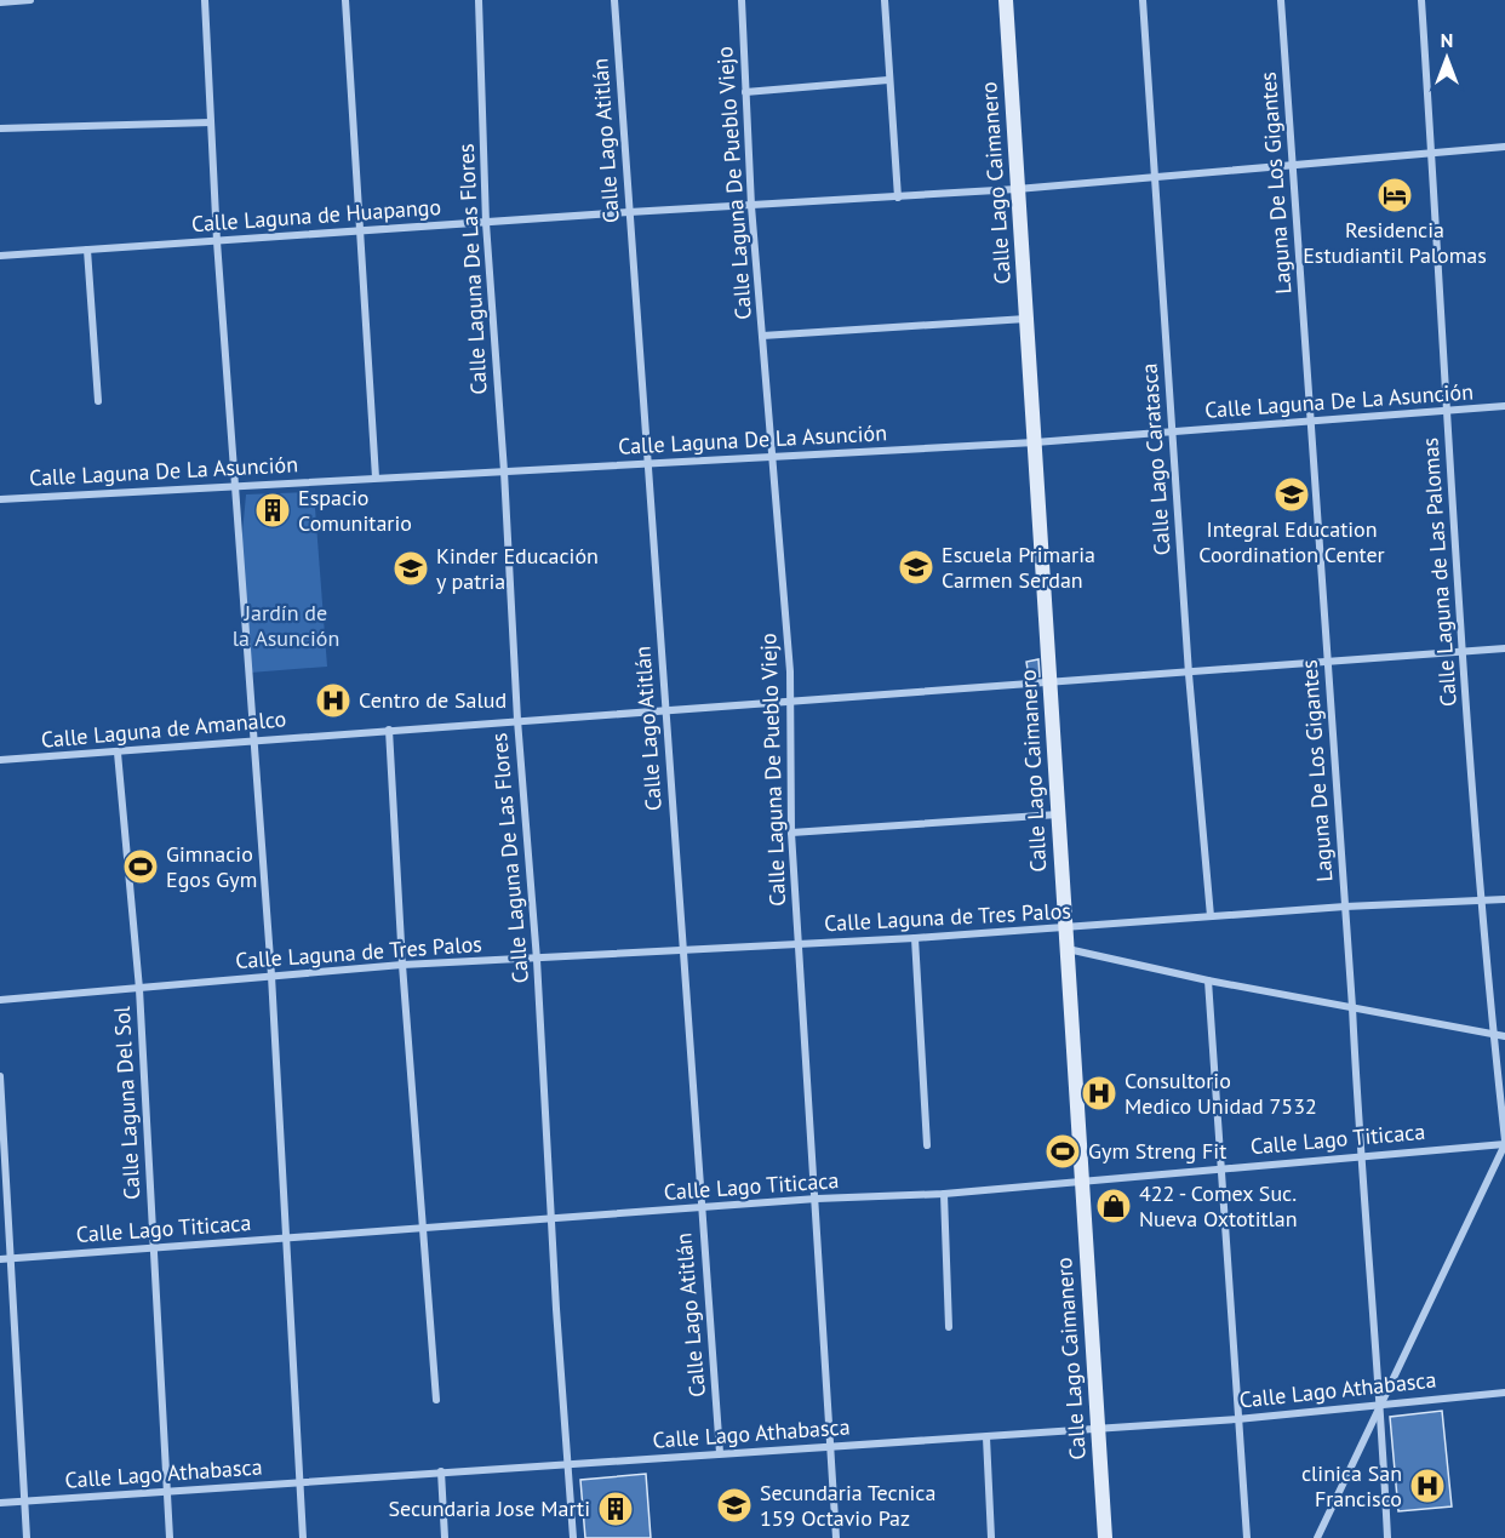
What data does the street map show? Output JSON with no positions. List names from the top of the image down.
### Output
{
  "streets": {
    "street": [
      "Calle Lago Atitlán",
      "Calle Laguna De Pueblo Viejo",
      "Calle Lago Caimanero",
      "Laguna De Los Gigantes",
      "Calle Laguna de Huapango",
      "Calle Laguna De Las Flores",
      "Calle Laguna De La Asunción",
      "Calle Lago Caratasca",
      "Calle Laguna de Las Palomas",
      "Calle Laguna de Amanalco",
      "Calle Laguna de Tres Palos",
      "Calle Laguna Del Sol",
      "Calle Lago Titicaca",
      "Calle Lago Athabasca"
    ]
  },
  "crossings": [
    ["Calle Lago Atitlán", "Calle Laguna de Huapango"],
    ["Calle Lago Atitlán", "Calle Laguna De La Asunción"],
    ["Calle Lago Atitlán", "Calle Laguna de Amanalco"],
    ["Calle Lago Atitlán", "Calle Laguna de Tres Palos"],
    ["Calle Lago Atitlán", "Calle Lago Titicaca"],
    ["Calle Lago Atitlán", "Calle Lago Athabasca"],
    ["Calle Laguna De Pueblo Viejo", "Calle Laguna de Huapango"],
    ["Calle Laguna De Pueblo Viejo", "Calle Laguna De La Asunción"],
    ["Calle Laguna De Pueblo Viejo", "Calle Laguna de Amanalco"],
    ["Calle Laguna De Pueblo Viejo", "Calle Laguna de Tres Palos"],
    ["Calle Laguna De Pueblo Viejo", "Calle Lago Titicaca"],
    ["Calle Laguna De Pueblo Viejo", "Calle Lago Athabasca"],
    ["Calle Lago Caimanero", "Calle Laguna de Huapango"],
    ["Calle Lago Caimanero", "Calle Laguna De La Asunción"],
    ["Calle Lago Caimanero", "Calle Laguna de Amanalco"],
    ["Calle Lago Caimanero", "Calle Laguna de Tres Palos"],
    ["Calle Lago Caimanero", "Calle Lago Titicaca"],
    ["Calle Lago Caimanero", "Calle Lago Athabasca"],
    ["Laguna De Los Gigantes", "Calle Laguna de Huapango"],
    ["Laguna De Los Gigantes", "Calle Laguna De La Asunción"],
    ["Laguna De Los Gigantes", "Calle Laguna de Amanalco"],
    ["Laguna De Los Gigantes", "Calle Laguna de Tres Palos"],
    ["Laguna De Los Gigantes", "Calle Lago Titicaca"],
    ["Laguna De Los Gigantes", "Calle Lago Athabasca"],
    ["Calle Laguna de Huapango", "Calle Laguna De Las Flores"],
    ["Calle Laguna de Huapango", "Calle Lago Caratasca"],
    ["Calle Laguna de Huapango", "Calle Laguna de Las Palomas"],
    ["Calle Laguna De Las Flores", "Calle Laguna De La Asunción"],
    ["Calle Laguna De Las Flores", "Calle Laguna de Amanalco"],
    ["Calle Laguna De Las Flores", "Calle Laguna de Tres Palos"],
    ["Calle Laguna De Las Flores", "Calle Lago Titicaca"],
    ["Calle Laguna De Las Flores", "Calle Lago Athabasca"],
    ["Calle Laguna De La Asunción", "Calle Lago Caratasca"],
    ["Calle Laguna De La Asunción", "Calle Laguna de Las Palomas"],
    ["Calle Lago Caratasca", "Calle Laguna de Amanalco"],
    ["Calle Lago Caratasca", "Calle Laguna de Tres Palos"],
    ["Calle Laguna de Las Palomas", "Calle Laguna de Amanalco"],
    ["Calle Laguna de Las Palomas", "Calle Laguna de Tres Palos"],
    ["Calle Laguna de Las Palomas", "Calle Lago Titicaca"],
    ["Calle Laguna de Amanalco", "Calle Laguna Del Sol"],
    ["Calle Laguna de Tres Palos", "Calle Laguna Del Sol"],
    ["Calle Laguna Del Sol", "Calle Lago Titicaca"],
    ["Calle Laguna Del Sol", "Calle Lago Athabasca"]
  ],
  "parks": ["Jardín de la Asunción"],
  "places": {
    "hotel": ["Residencia Estudiantil Palomas"],
    "school or university": [
      "Integral Education Coordination Center",
      "Escuela Primaria Carmen Serdan",
      "Kinder Educación y patria",
      "Secundaria Tecnica 159 Octavio Paz"
    ],
    "building": ["Espacio Comunitario", "Secundaria Jose Marti"],
    "hospital": ["Centro de Salud", "Consultorio Medico Unidad 7532", "clinica San Francisco"],
    "sports": ["Gimnacio Egos Gym", "Gym Streng Fit"],
    "shop": ["422 - Comex Suc. Nueva Oxtotitlan"]
  },
  "north": "top"
}
